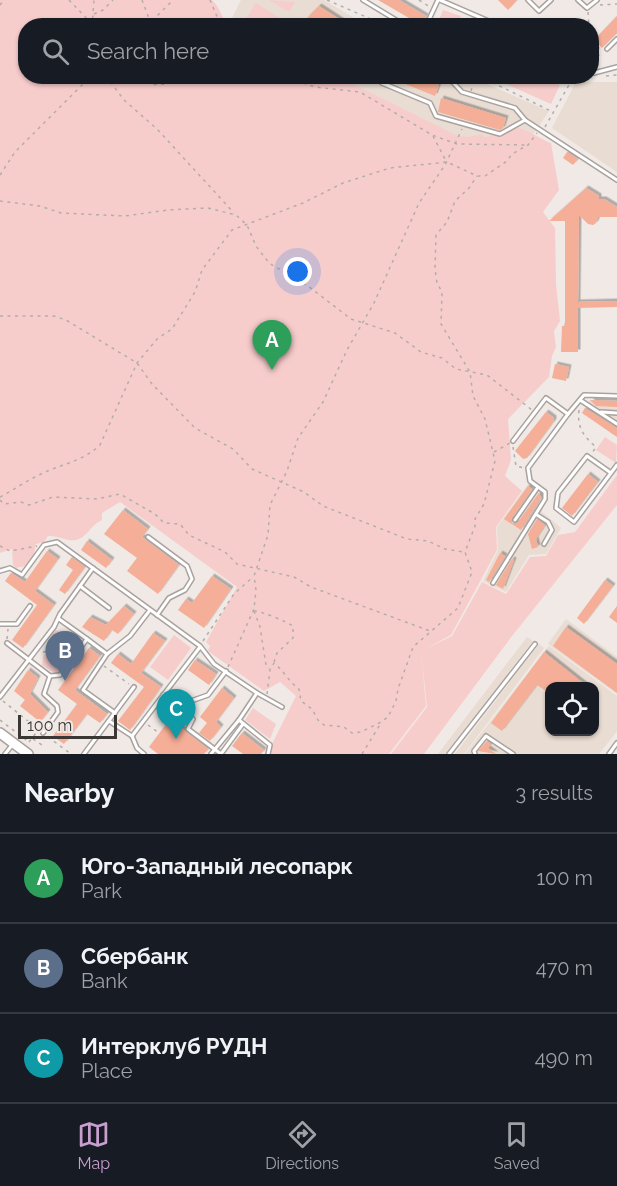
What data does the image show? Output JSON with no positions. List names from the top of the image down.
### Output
{
  "scale_bar": "100 m",
  "page": {
    "search": "Search here",
    "pins": ["A", "B", "C"],
    "scale": "100 m",
    "heading": ["Nearby", "3 results"],
    "list": [
      {
        "mark": "A",
        "name": "Юго-Западный лесопарк",
        "note": "Park",
        "value": "100 m"
      },
      {
        "mark": "B",
        "name": "Сбербанк",
        "note": "Bank",
        "value": "470 m"
      },
      {
        "mark": "C",
        "name": "Интерклуб РУДН",
        "note": "Place",
        "value": "490 m"
      }
    ],
    "nav": ["Map", "Directions", "Saved"]
  }
}
